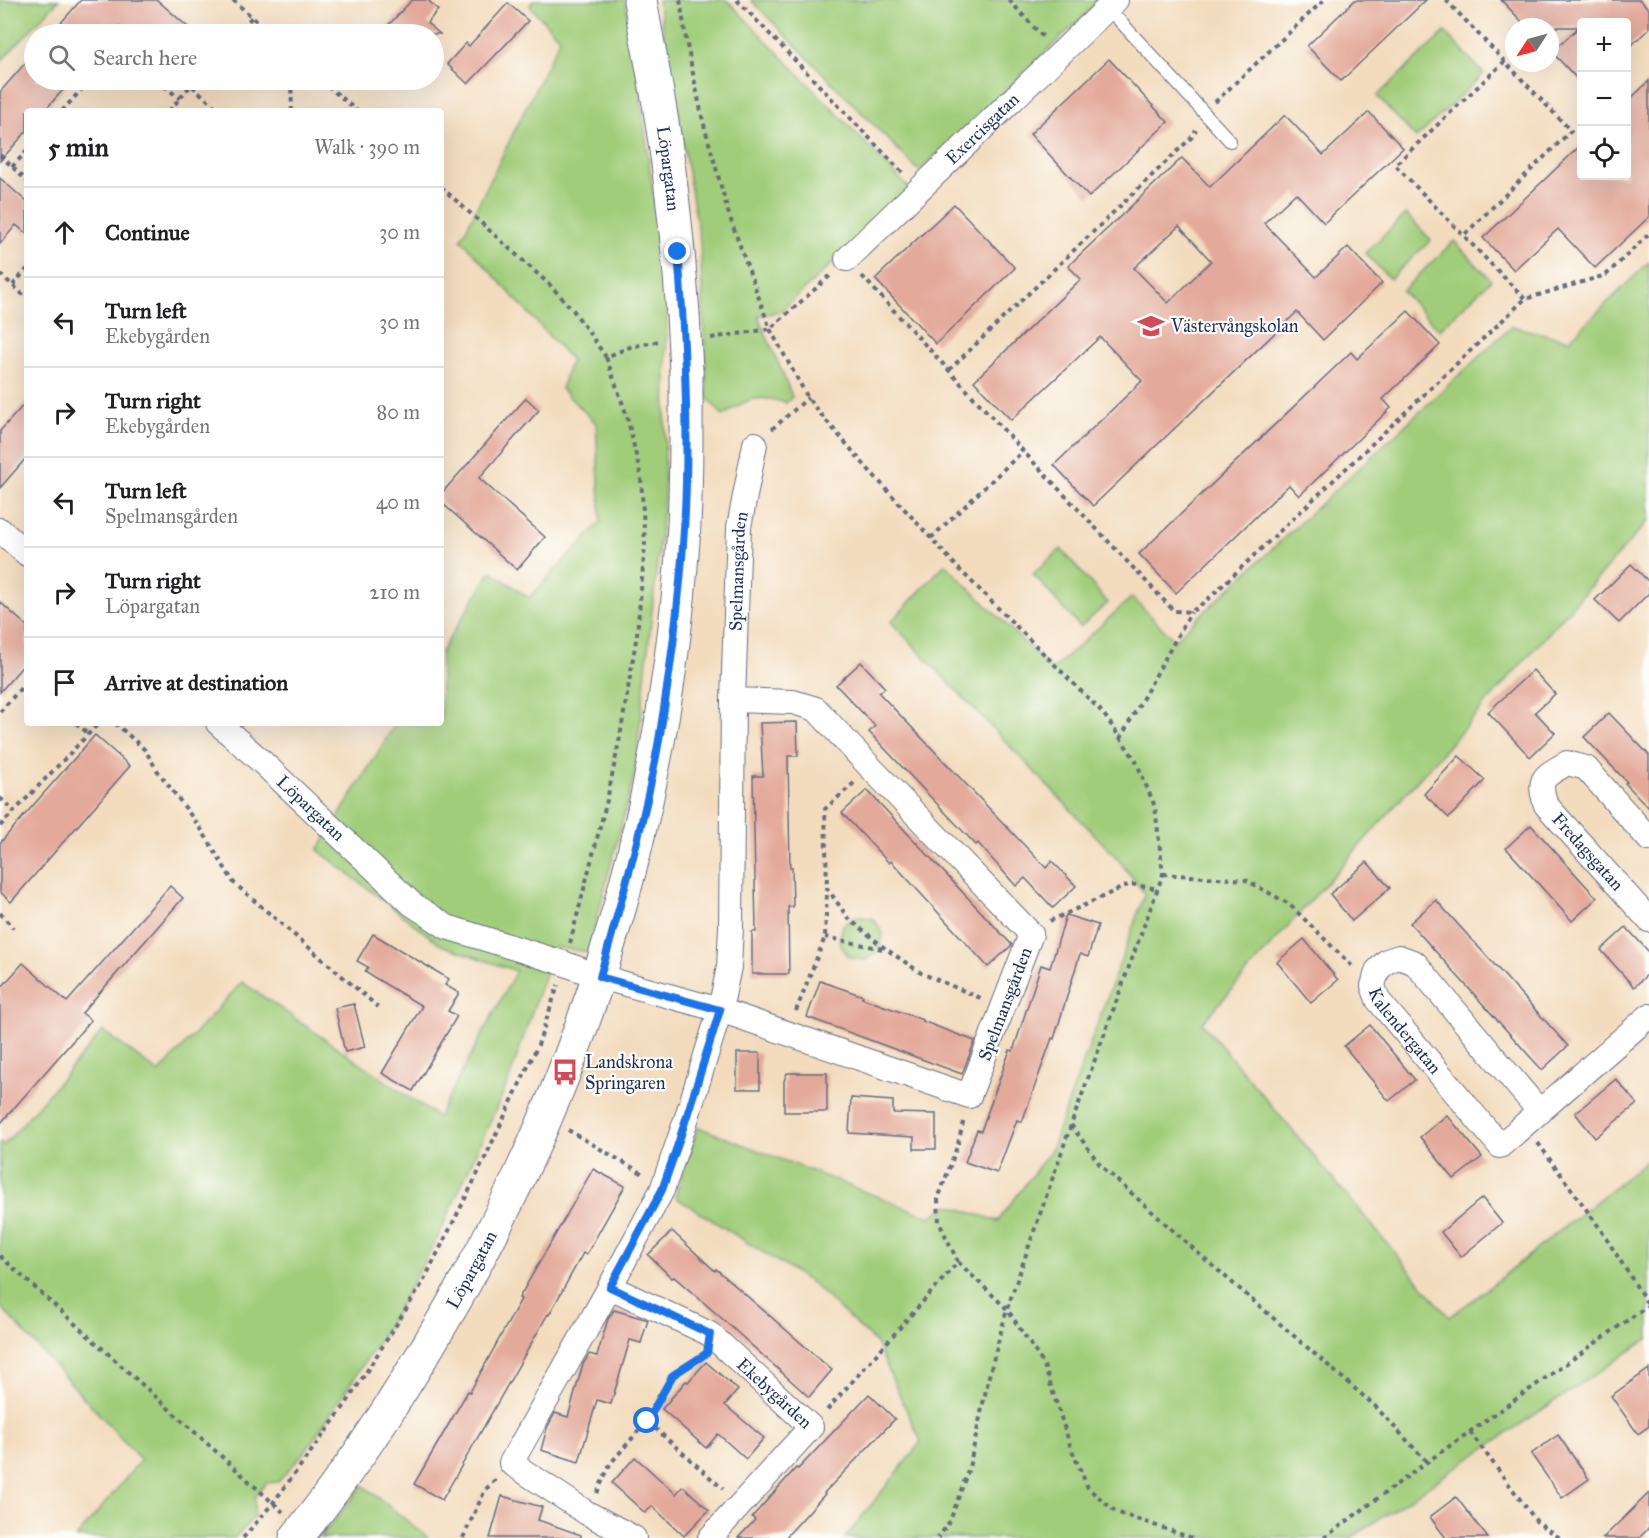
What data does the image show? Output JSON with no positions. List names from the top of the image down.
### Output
{
  "streets": {
    "street": [
      "Exercisgatan",
      "Löpargatan",
      "Spelmansgården",
      "Fredagsgatan",
      "Kalendergatan",
      "Ekebygården"
    ]
  },
  "places": {
    "school or university": ["Västervångskolan"],
    "bus stop": ["Landskrona Springaren"]
  },
  "north": "bottom left",
  "page": {
    "map_buttons": ["+", "−"],
    "search": "Search here",
    "heading": ["5 min", "Walk · 390 m"],
    "list": [
      ["Continue", "30 m"],
      ["Turn left", "Ekebygården", "30 m"],
      ["Turn right", "Ekebygården", "80 m"],
      ["Turn left", "Spelmansgården", "40 m"],
      ["Turn right", "Löpargatan", "210 m"],
      "Arrive at destination"
    ]
  }
}
